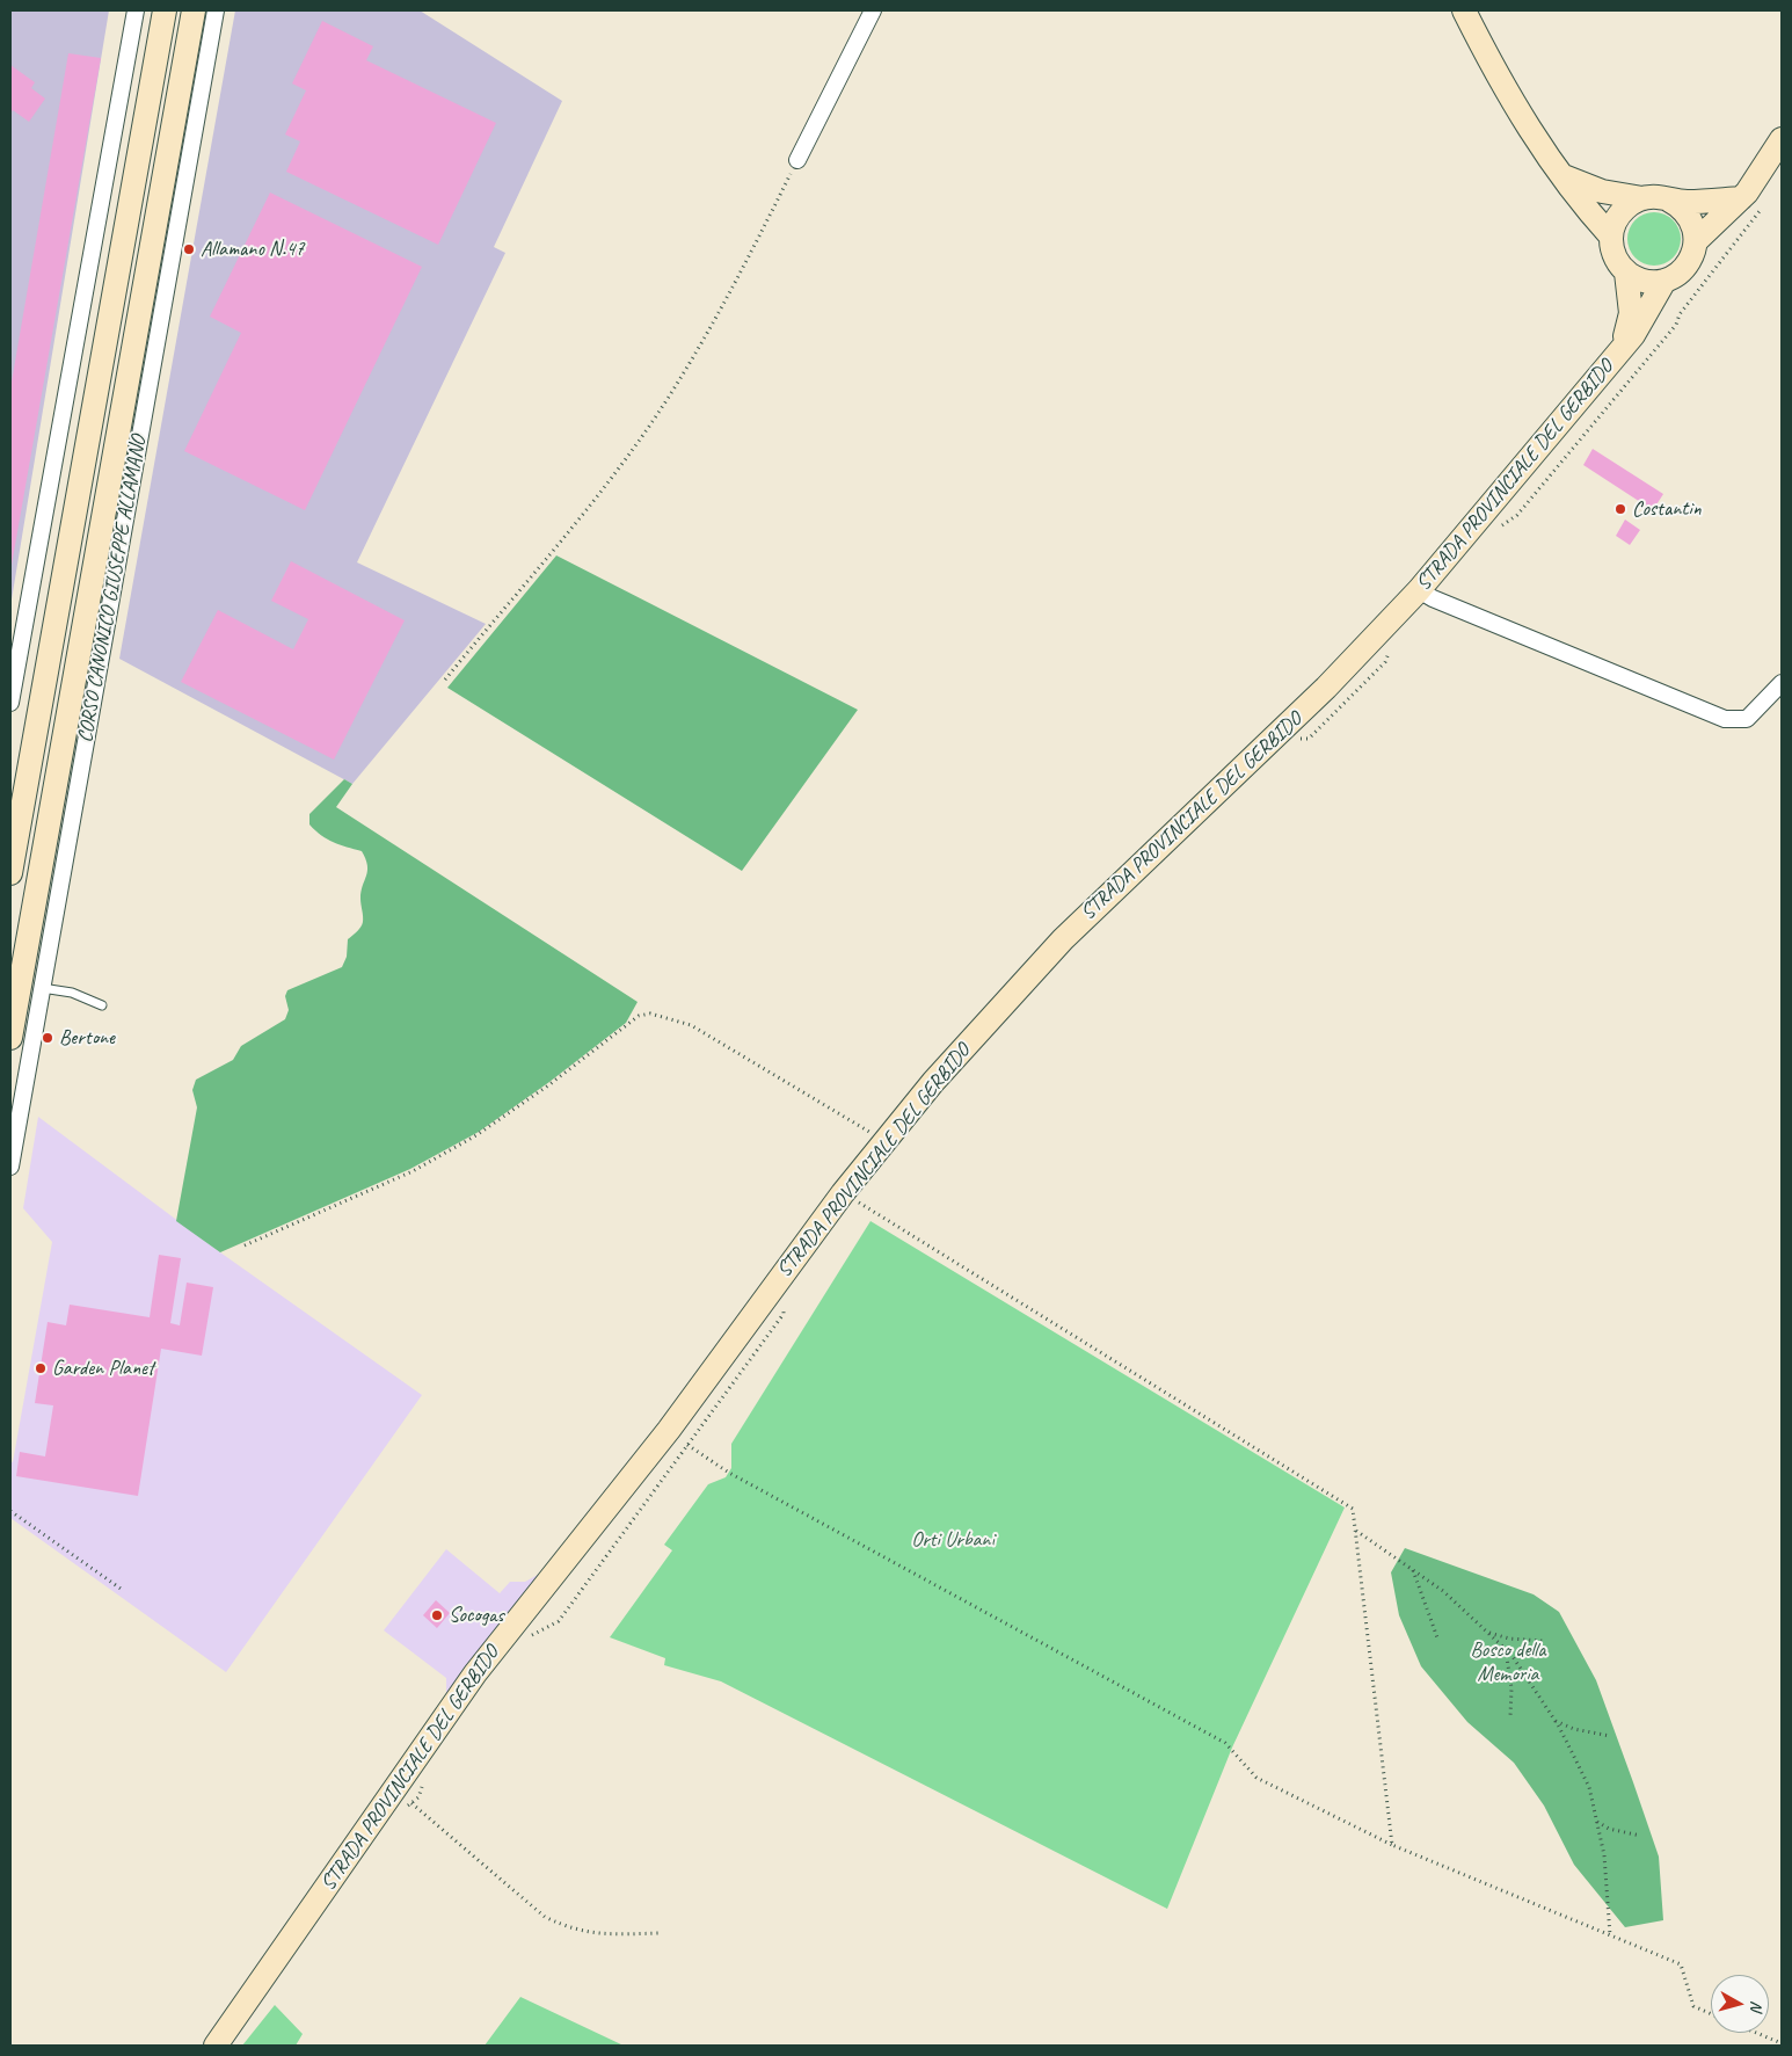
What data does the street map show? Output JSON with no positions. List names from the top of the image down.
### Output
{
  "streets": {
    "street": ["STRADA PROVINCIALE DEL GERBIDO", "CORSO CANONICO GIUSEPPE ALLAMANO"]
  },
  "parks": ["Orti Urbani", "Bosco della Memoria"],
  "places": [
    "Allamano N.47",
    "Costantin",
    "Bertone",
    "Garden Planet",
    "Socogas"
  ],
  "north": "right"
}
